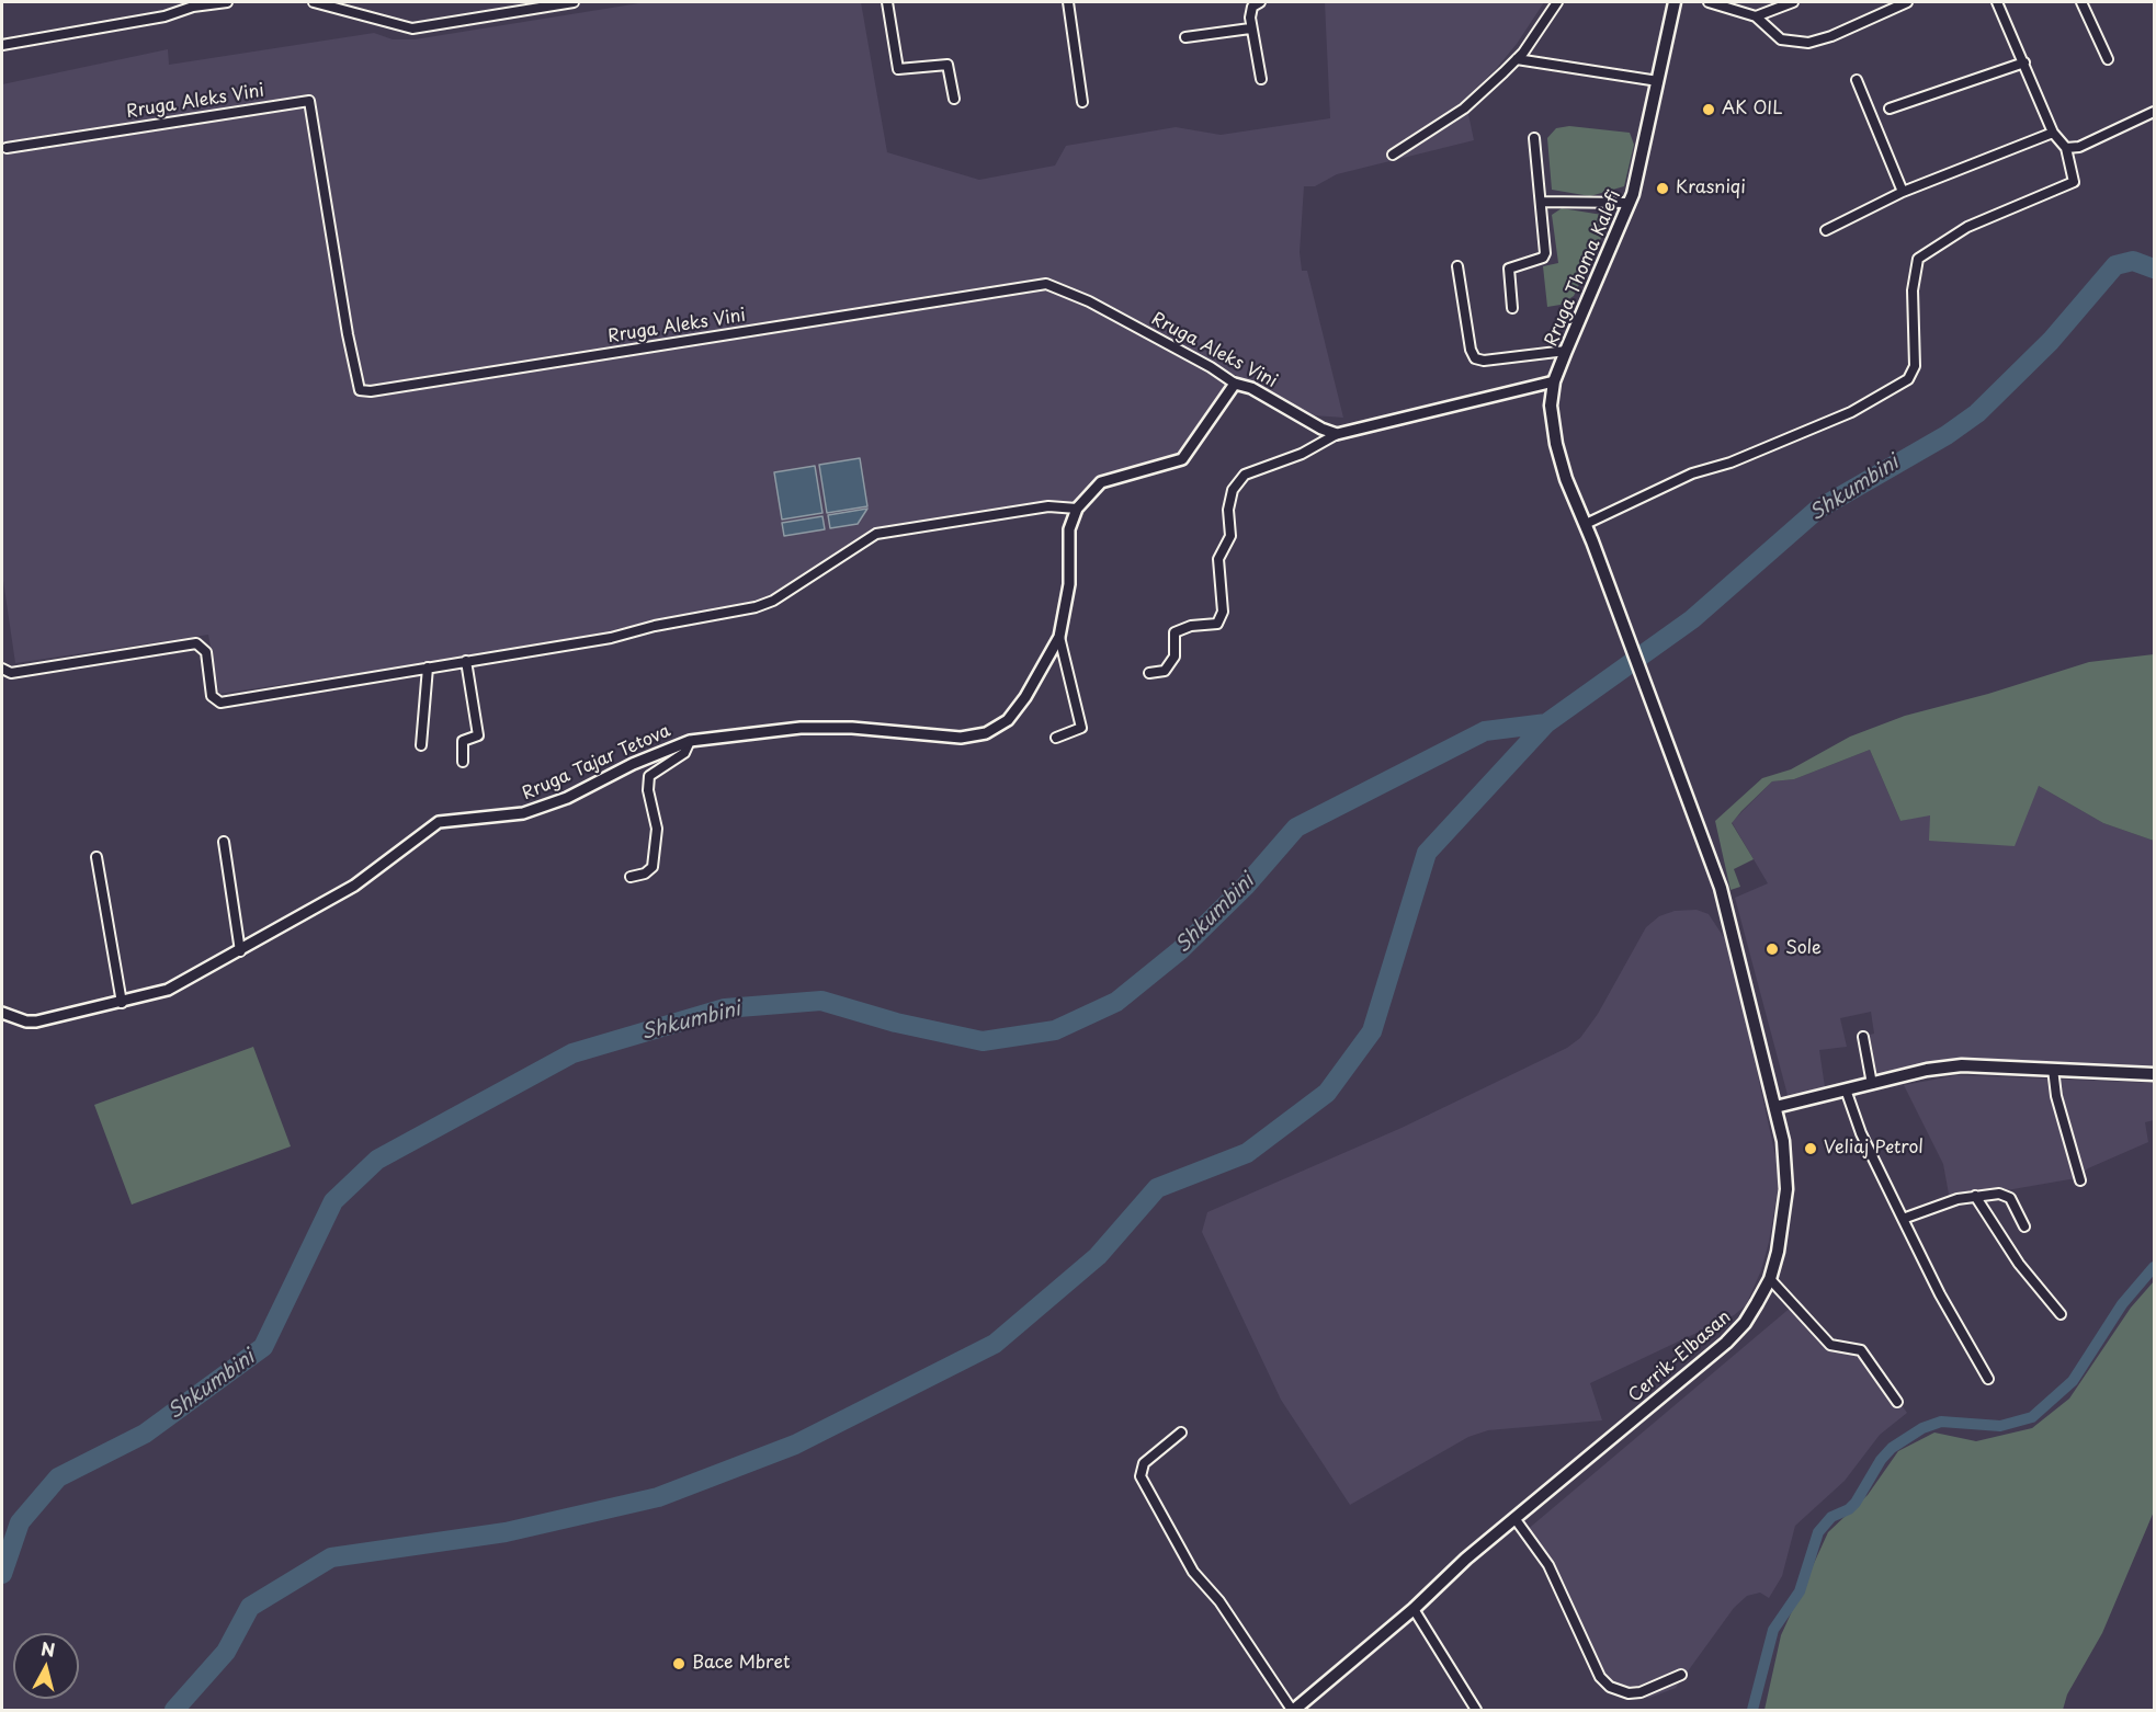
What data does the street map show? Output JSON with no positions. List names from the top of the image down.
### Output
{
  "streets": {
    "main road": ["Rruga Thoma Kalefi", "Cerrik-Elbasan"],
    "street": ["Rruga Aleks Vini", "Rruga Tajar Tetova"]
  },
  "crossings": [
    ["Rruga Aleks Vini", "Rruga Tajar Tetova"],
    ["Rruga Thoma Kalefi", "Cerrik-Elbasan"]
  ],
  "water": ["Shkumbini"],
  "places": [
    "AK OIL",
    "Krasniqi",
    "Sole",
    "Veliaj Petrol",
    "Bace Mbret"
  ],
  "north": "top"
}
